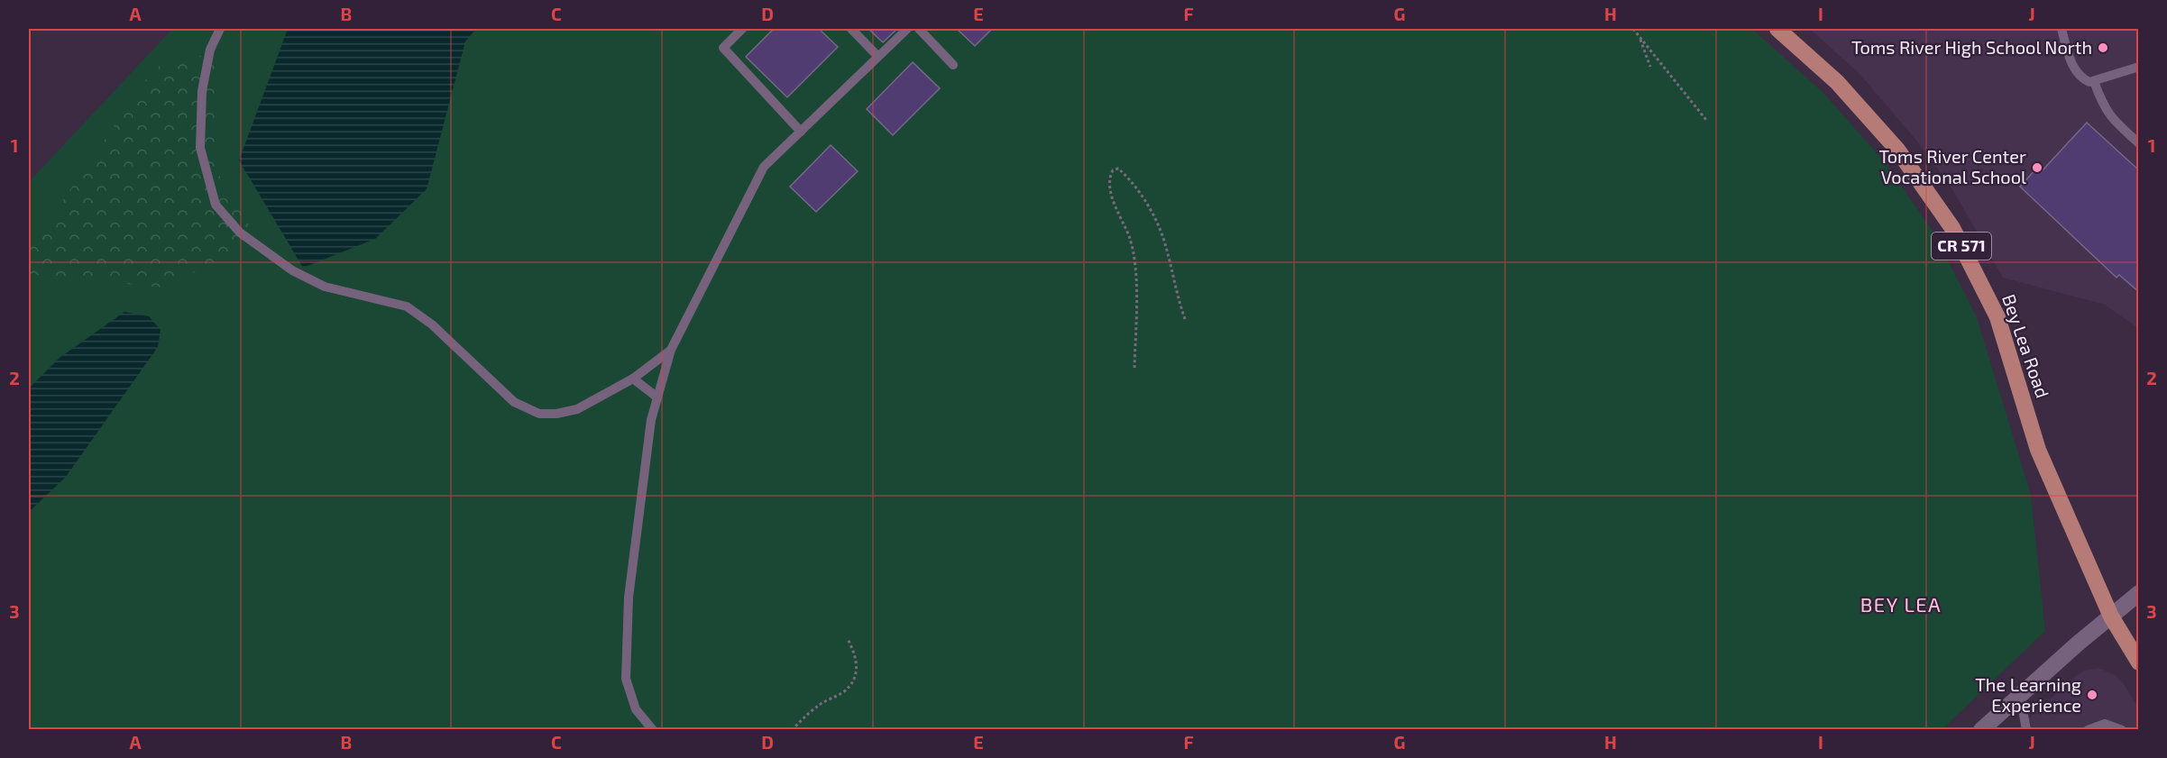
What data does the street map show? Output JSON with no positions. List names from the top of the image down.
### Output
{
  "streets": {
    "main road": ["CR 571", "Bey Lea Road"]
  },
  "districts": ["BEY LEA"],
  "places": ["Toms River High School North", "Toms River Center Vocational School", "The Learning Experience"],
  "grid": {
    "columns": [
      "A",
      "B",
      "C",
      "D",
      "E",
      "F",
      "G",
      "H",
      "I",
      "J"
    ],
    "rows": ["1", "2", "3"]
  }
}
